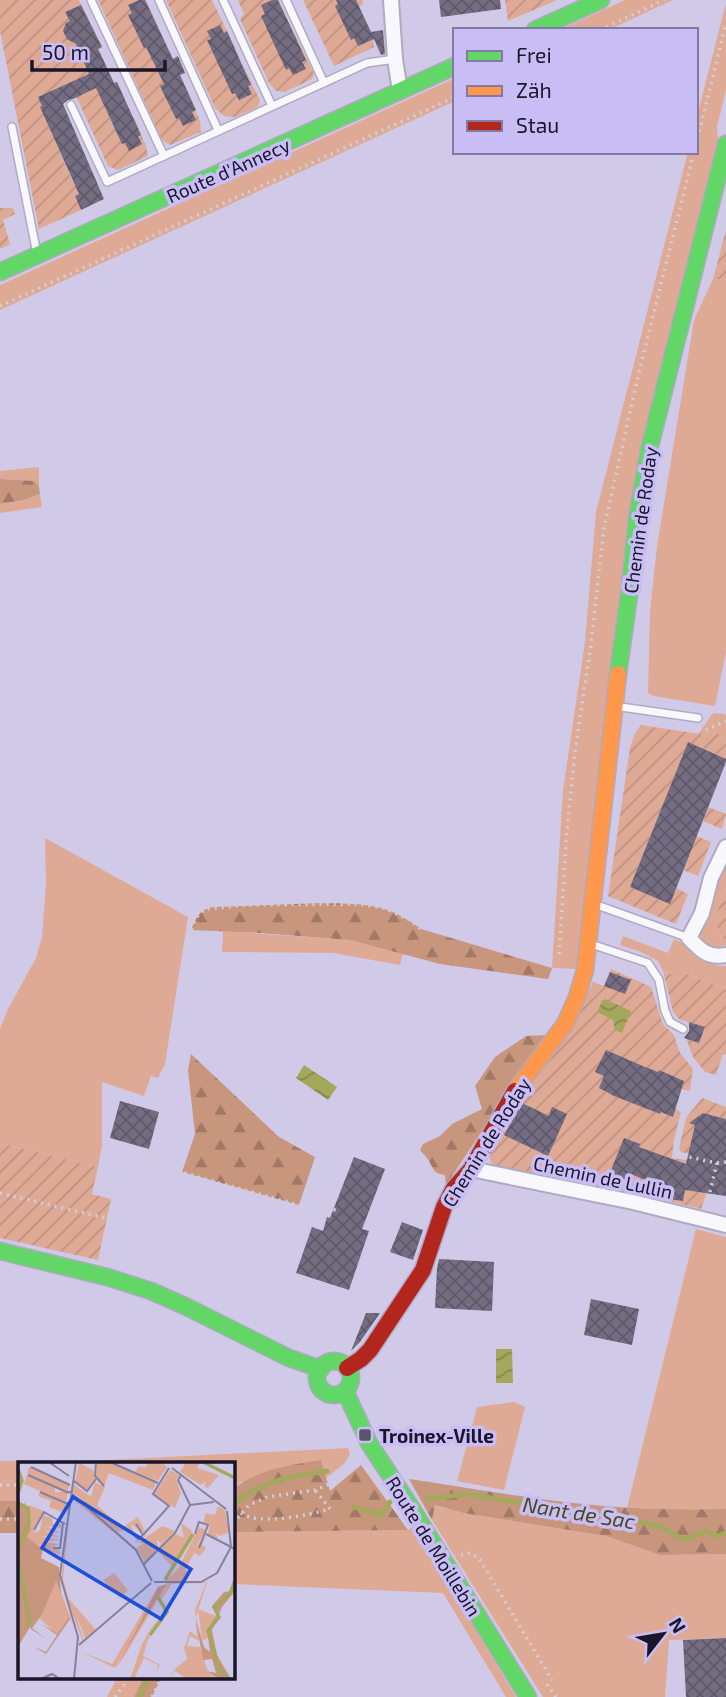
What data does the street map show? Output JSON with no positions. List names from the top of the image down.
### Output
{
  "streets": {
    "street": [
      "Route d'Annecy",
      "Chemin de Roday",
      "Chemin de Lullin",
      "Route de Moillebin"
    ]
  },
  "crossings": [
    ["Chemin de Roday", "Chemin de Lullin"],
    ["Chemin de Roday", "Route de Moillebin"]
  ],
  "water": ["Nant de Sac"],
  "places": {
    "transit": ["Troinex-Ville"]
  },
  "legend": ["Frei", "Zäh", "Stau"],
  "scale_bar": "50 m",
  "north": "top right"
}
